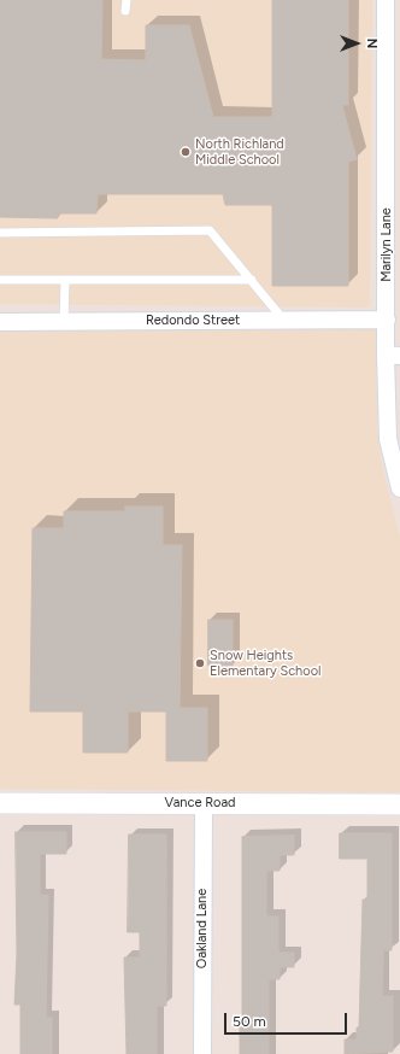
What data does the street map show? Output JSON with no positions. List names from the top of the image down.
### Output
{
  "streets": {
    "street": [
      "Marilyn Lane",
      "Redondo Street",
      "Vance Road",
      "Oakland Lane"
    ]
  },
  "crossings": [
    ["Marilyn Lane", "Redondo Street"],
    ["Vance Road", "Oakland Lane"]
  ],
  "places": ["North Richland Middle School", "Snow Heights Elementary School"],
  "scale_bar": "50 m",
  "north": "right"
}
